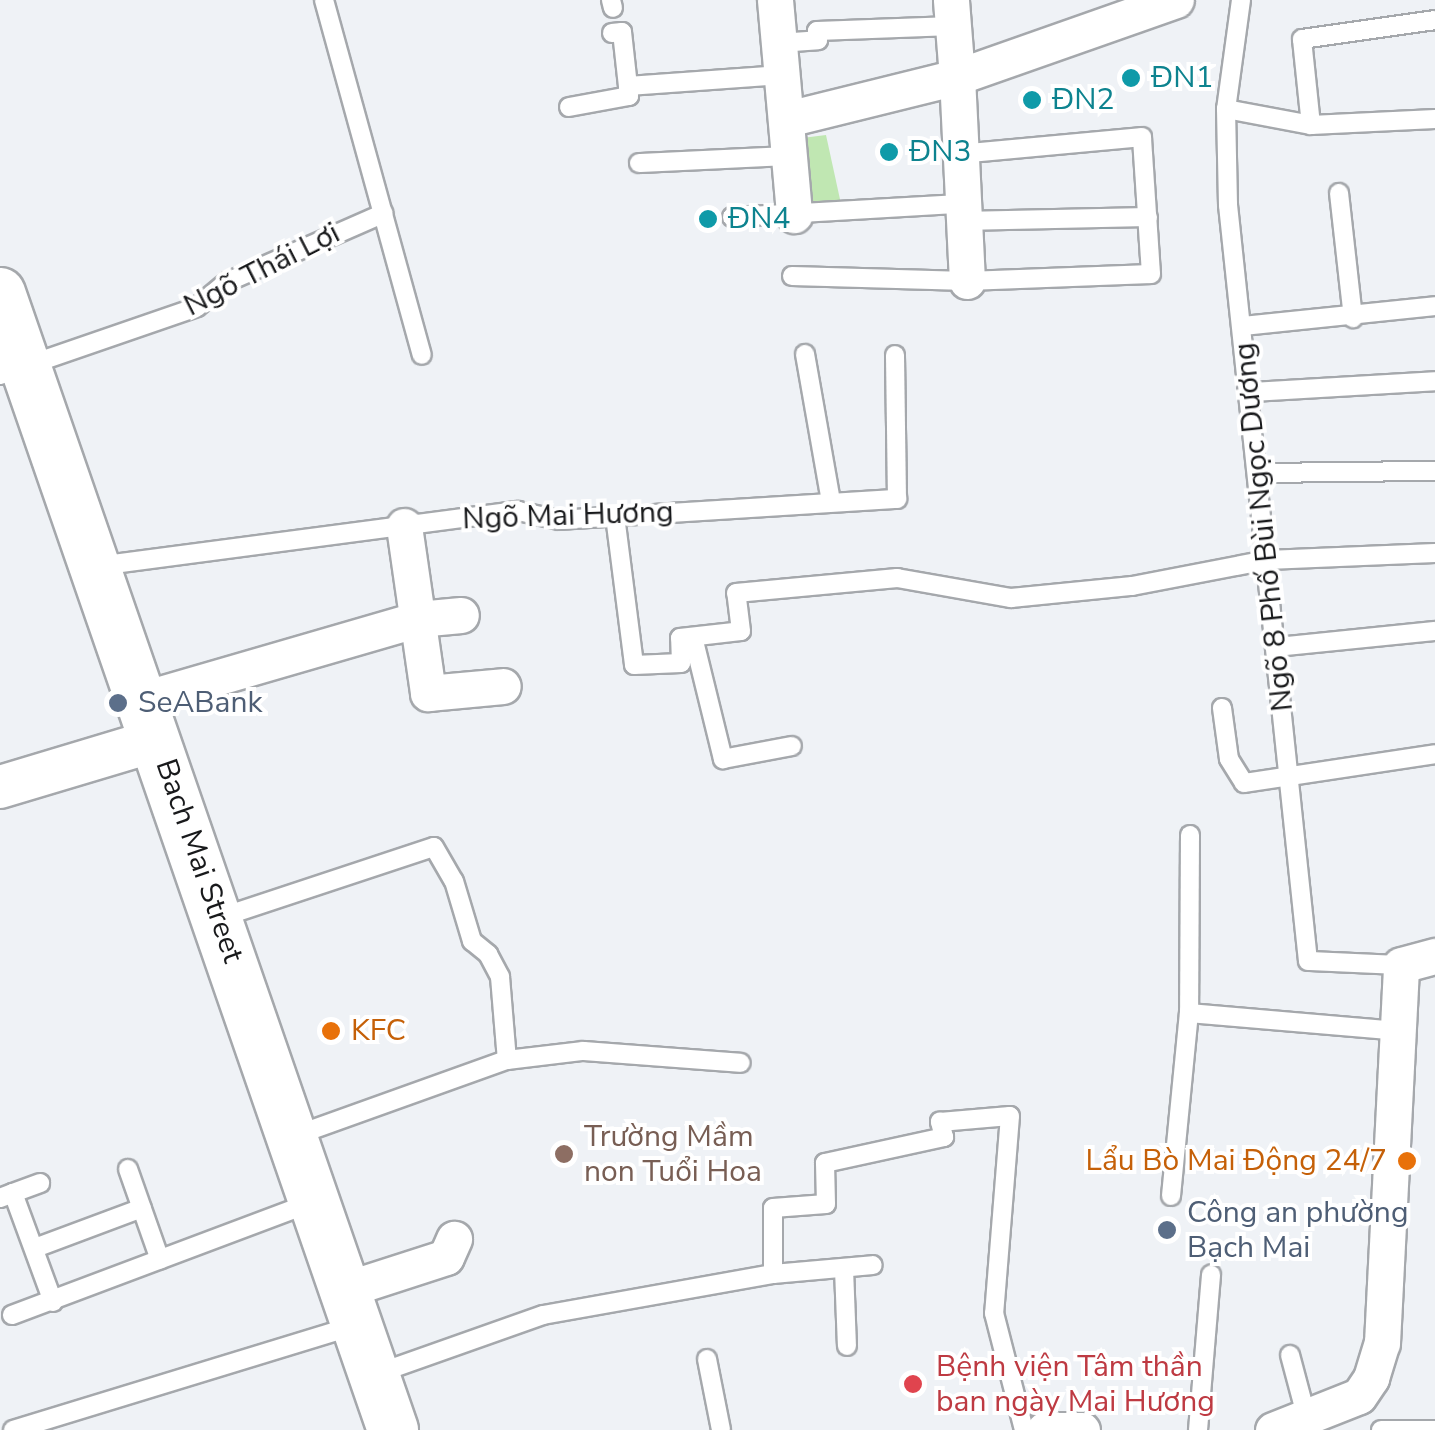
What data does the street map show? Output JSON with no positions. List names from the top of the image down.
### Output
{
  "streets": {
    "main road": ["Bach Mai Street"],
    "lane": ["Ngõ Thái Lợi", "Ngõ Mai Hương", "Ngõ 8 Phố Bùi Ngọc Dương"]
  },
  "crossings": [
    ["Ngõ Thái Lợi", "Bach Mai Street"],
    ["Ngõ Mai Hương", "Bach Mai Street"]
  ],
  "places": [
    "ĐN1",
    "ĐN2",
    "ĐN3",
    "ĐN4",
    "SeABank",
    "KFC",
    "Trường Mầm non Tuổi Hoa",
    "Lẩu Bò Mai Động 24/7",
    "Công an phường Bạch Mai",
    "Bệnh viện Tâm thần ban ngày Mai Hương"
  ]
}
